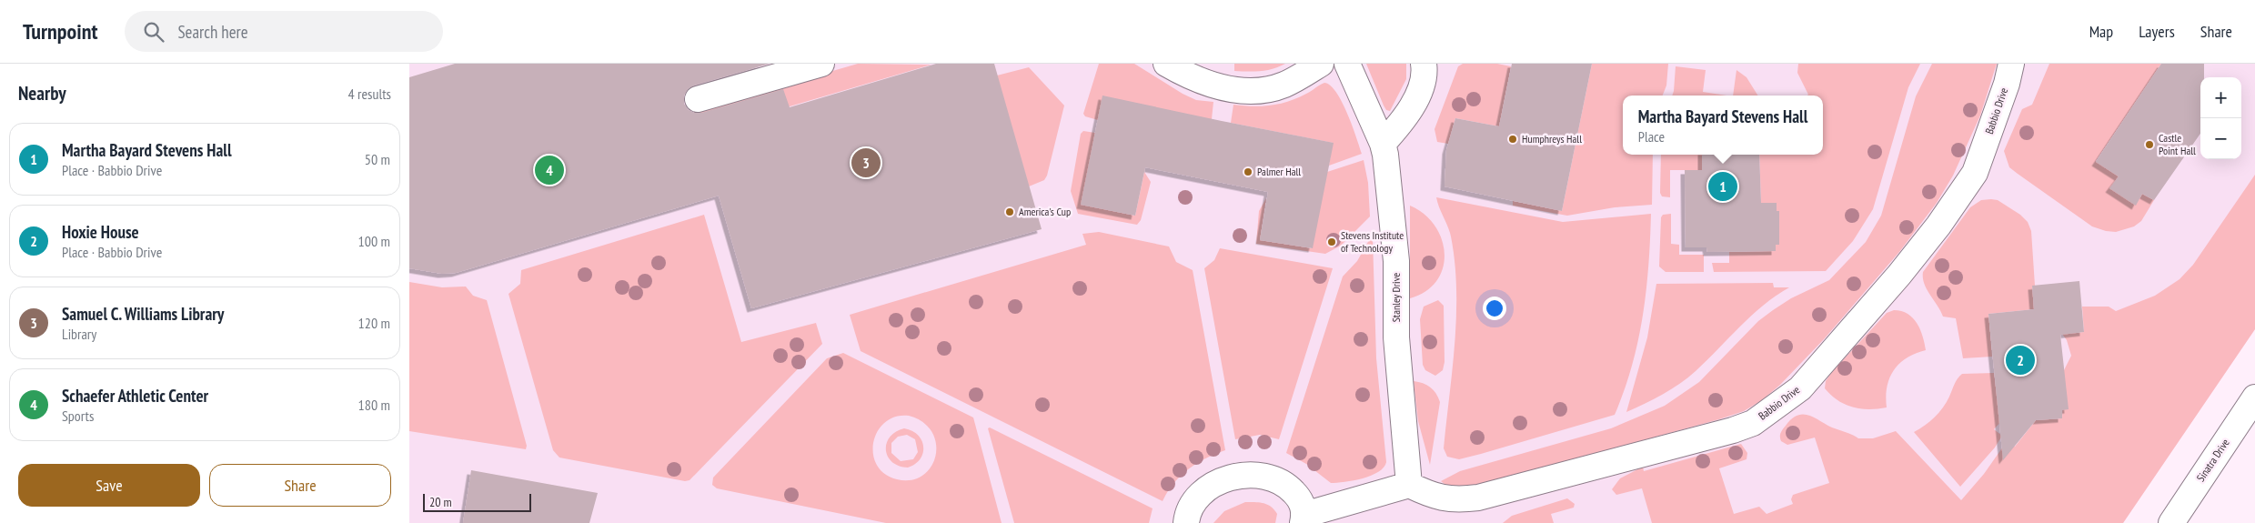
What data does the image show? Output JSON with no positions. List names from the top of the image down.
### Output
{
  "streets": {
    "street": ["Babbio Drive", "Stanley Drive", "Sinatra Drive"]
  },
  "crossings": [
    ["Babbio Drive", "Stanley Drive"]
  ],
  "places": [
    "Humphreys Hall",
    "Castle Point Hall",
    "Palmer Hall",
    "America's Cup",
    "Stevens Institute of Technology"
  ],
  "scale_bar": "20 m",
  "page": {
    "header": "Turnpoint",
    "search": "Search here",
    "nav": ["Map", "Layers", "Share"],
    "heading": ["Nearby", "4 results"],
    "map_buttons": ["+", "−"],
    "popup": ["Martha Bayard Stevens Hall", "Place"],
    "list": [
      {
        "mark": "1",
        "name": "Martha Bayard Stevens Hall",
        "note": "Place · Babbio Drive",
        "value": "50 m"
      },
      {
        "mark": "2",
        "name": "Hoxie House",
        "note": "Place · Babbio Drive",
        "value": "100 m"
      },
      {
        "mark": "3",
        "name": "Samuel C. Williams Library",
        "note": "Library",
        "value": "120 m"
      },
      {
        "mark": "4",
        "name": "Schaefer Athletic Center",
        "note": "Sports",
        "value": "180 m"
      }
    ],
    "pins": [
      "3",
      "4",
      "1",
      "2"
    ],
    "buttons": ["Save", "Share"],
    "scale": "20 m"
  }
}
